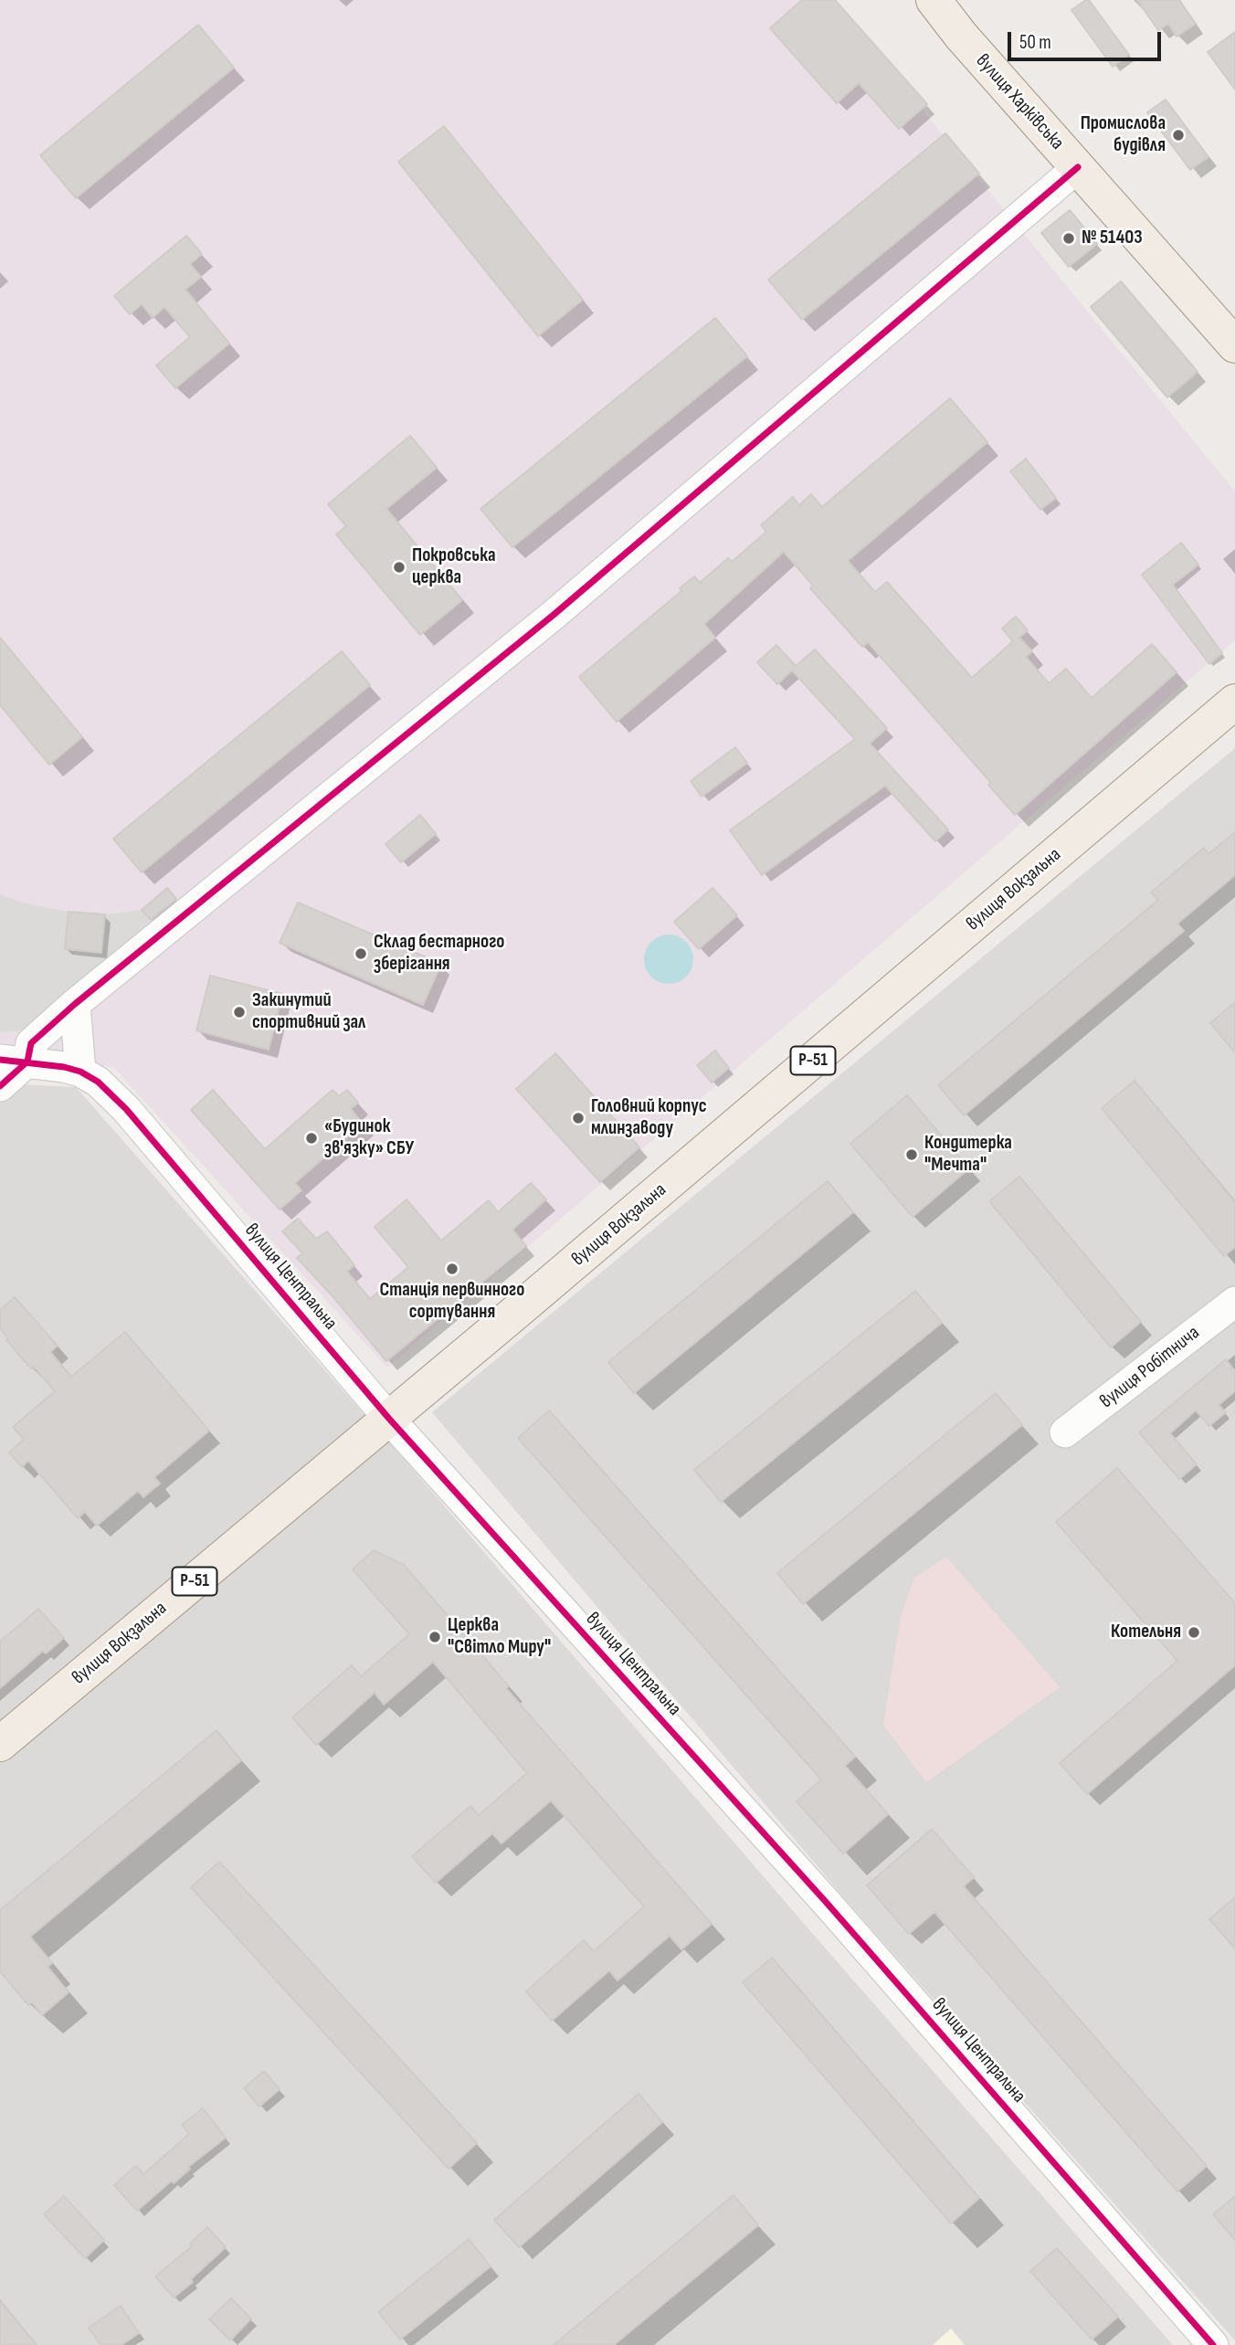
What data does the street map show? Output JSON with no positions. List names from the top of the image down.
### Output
{
  "streets": {
    "main road": ["вулиця Харківська", "вулиця Вокзальна", "Р-51"],
    "street": ["вулиця Центральна", "вулиця Робітнича"]
  },
  "crossings": [
    ["вулиця Вокзальна", "вулиця Центральна"]
  ],
  "places": [
    "Промислова будівля",
    "№ 51403",
    "Покровська церква",
    "Склад бестарного зберігання",
    "Закинутий спортивний зал",
    "Головний корпус млинзаводу",
    "«Будинок зв'язку» СБУ",
    "Кондитерка \"Мечта\"",
    "Станція первинного сортування",
    "Котельня",
    "Церква \"Світло Миру\""
  ],
  "scale_bar": "50 m"
}
